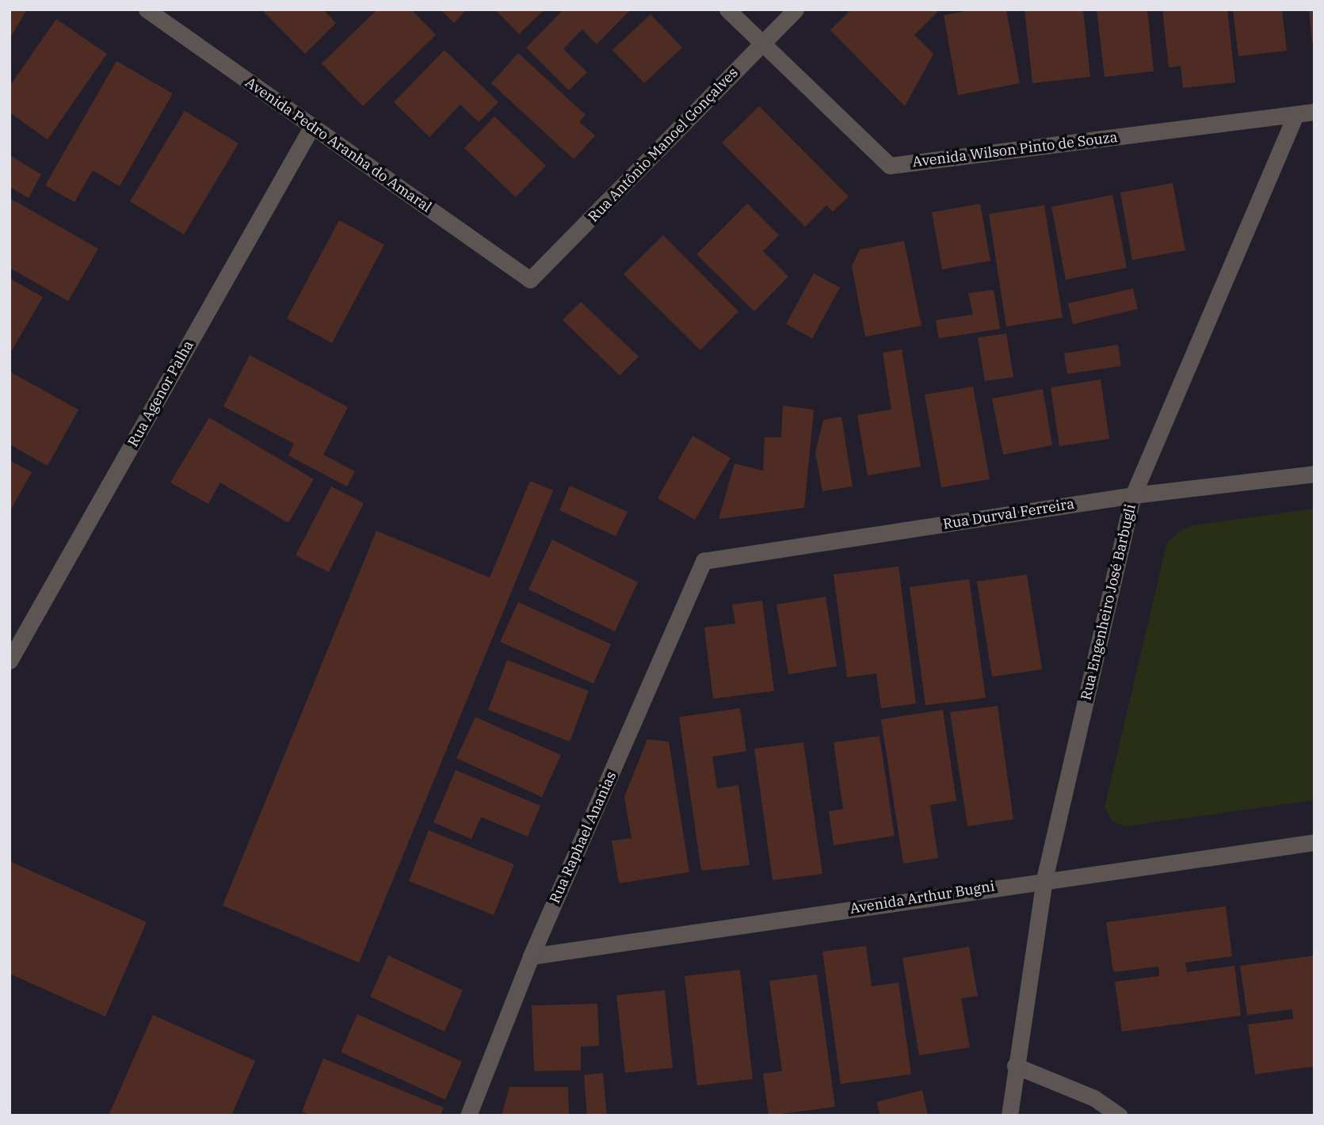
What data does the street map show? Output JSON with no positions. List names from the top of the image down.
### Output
{
  "streets": {
    "street": [
      "Avenida Pedro Aranha do Amaral",
      "Rua Antônio Manoel Gonçalves",
      "Avenida Wilson Pinto de Souza",
      "Rua Agenor Palha",
      "Rua Durval Ferreira",
      "Rua Engenheiro José Barbugli",
      "Rua Raphael Ananias",
      "Avenida Arthur Bugni"
    ]
  },
  "crossings": [
    ["Avenida Pedro Aranha do Amaral", "Rua Antônio Manoel Gonçalves"],
    ["Avenida Pedro Aranha do Amaral", "Rua Agenor Palha"],
    ["Rua Antônio Manoel Gonçalves", "Avenida Wilson Pinto de Souza"],
    ["Avenida Wilson Pinto de Souza", "Rua Engenheiro José Barbugli"],
    ["Rua Durval Ferreira", "Rua Engenheiro José Barbugli"],
    ["Rua Durval Ferreira", "Rua Raphael Ananias"],
    ["Rua Engenheiro José Barbugli", "Avenida Arthur Bugni"],
    ["Rua Raphael Ananias", "Avenida Arthur Bugni"]
  ]
}
